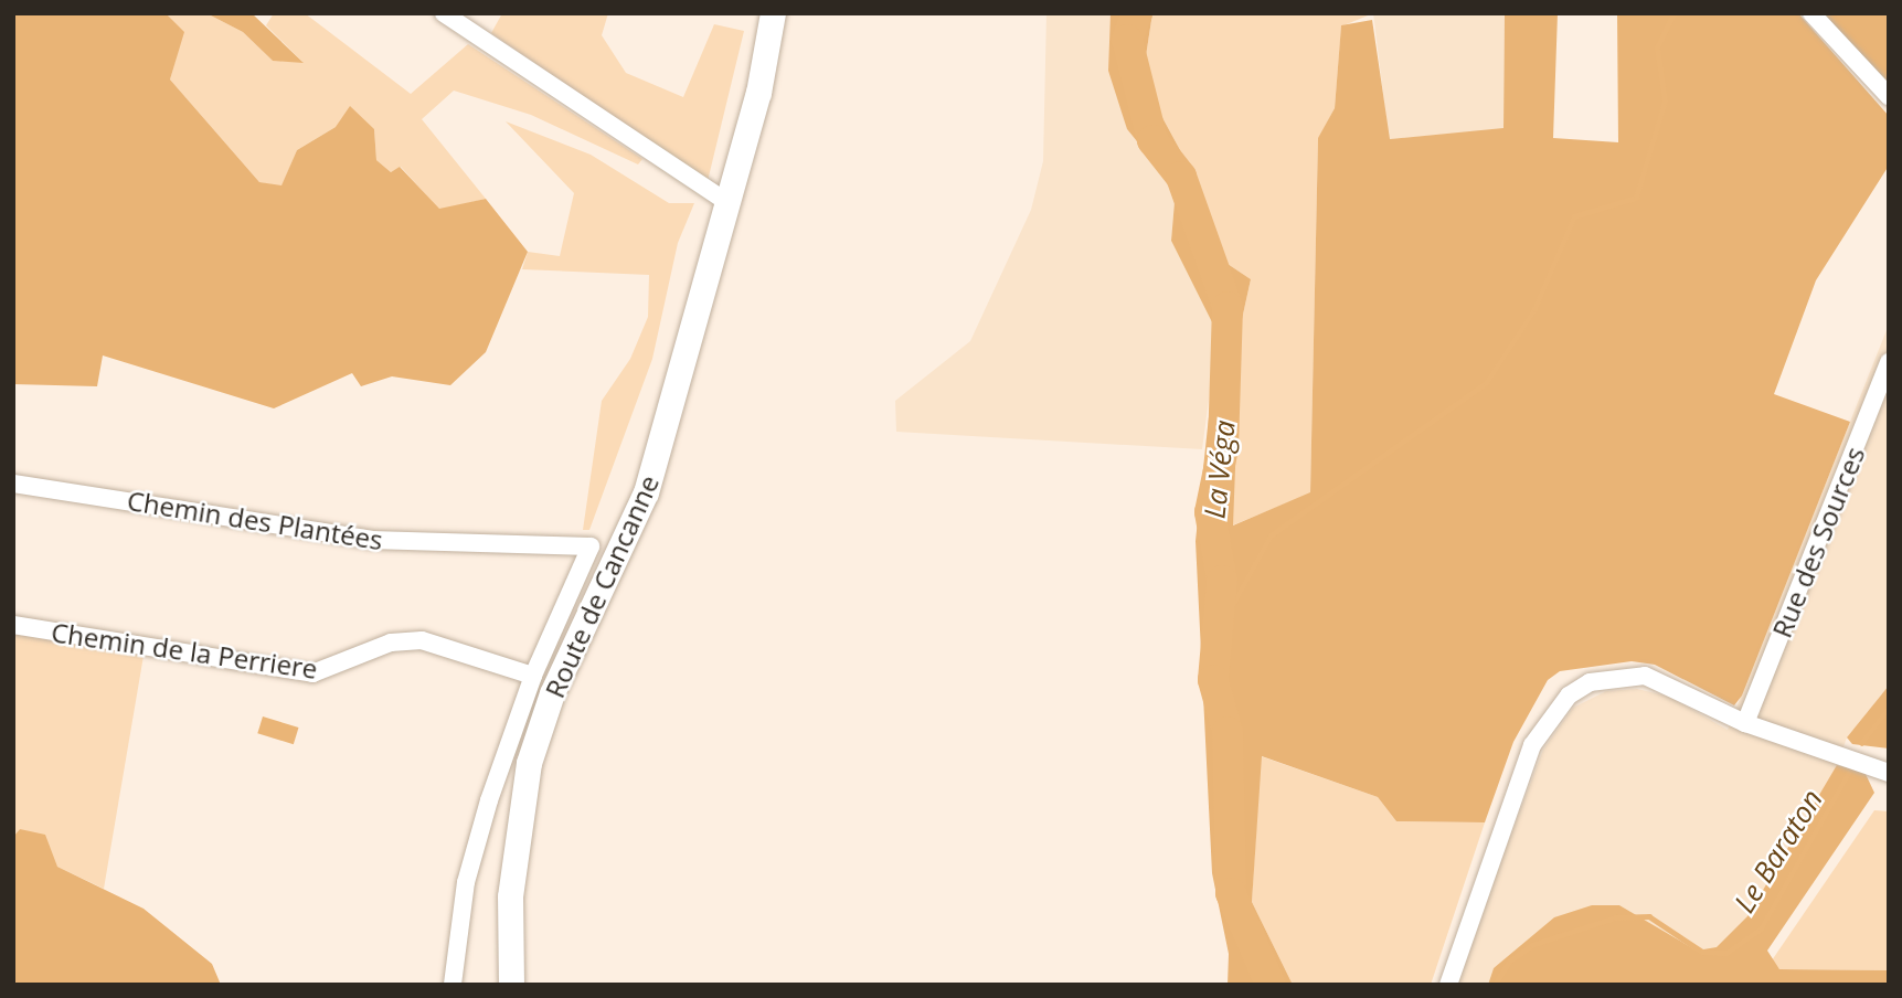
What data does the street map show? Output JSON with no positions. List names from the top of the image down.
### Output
{
  "streets": {
    "main road": ["Route de Cancanne"],
    "street": ["Chemin des Plantées", "Rue des Sources", "Chemin de la Perriere"]
  },
  "crossings": [
    ["Chemin des Plantées", "Chemin de la Perriere"]
  ],
  "water": ["La Véga", "Le Baraton"]
}
